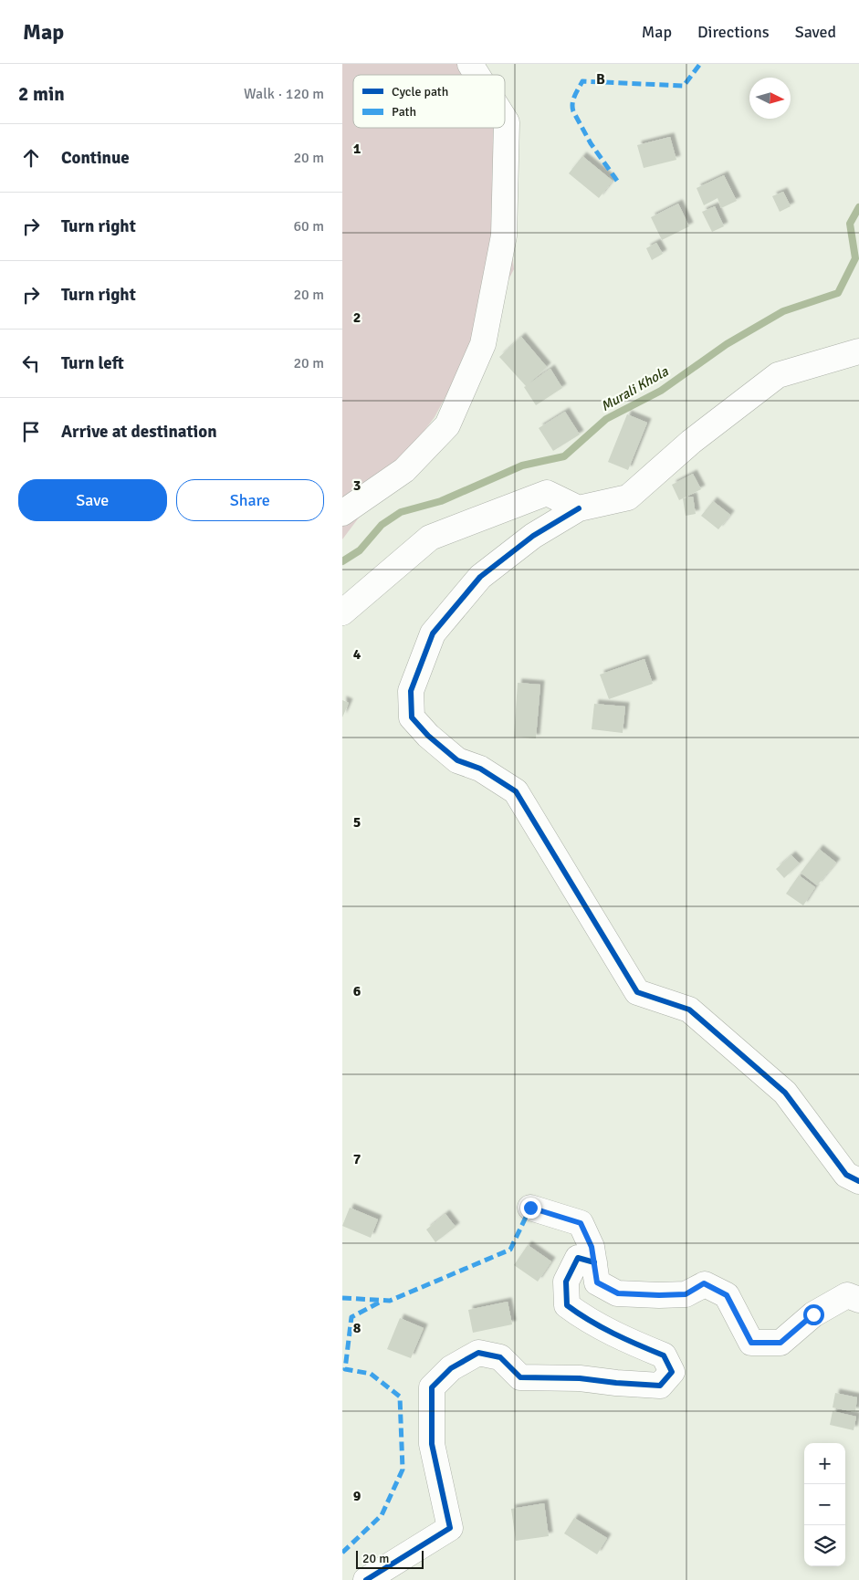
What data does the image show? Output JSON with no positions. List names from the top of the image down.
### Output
{
  "water": ["Murali Khola"],
  "legend": ["Cycle path", "Path"],
  "scale_bar": "20 m",
  "north": "right",
  "page": {
    "header": "Map",
    "nav": ["Map", "Directions", "Saved"],
    "heading": ["2 min", "Walk · 120 m"],
    "list": [
      ["Continue", "20 m"],
      ["Turn right", "60 m"],
      ["Turn right", "20 m"],
      ["Turn left", "20 m"],
      "Arrive at destination"
    ],
    "buttons": ["Save", "Share"],
    "map_buttons": ["+", "−"],
    "scale": "20 m"
  },
  "grid": {
    "columns": ["B"],
    "rows": [
      "1",
      "2",
      "3",
      "4",
      "5",
      "6",
      "7",
      "8",
      "9"
    ]
  }
}
